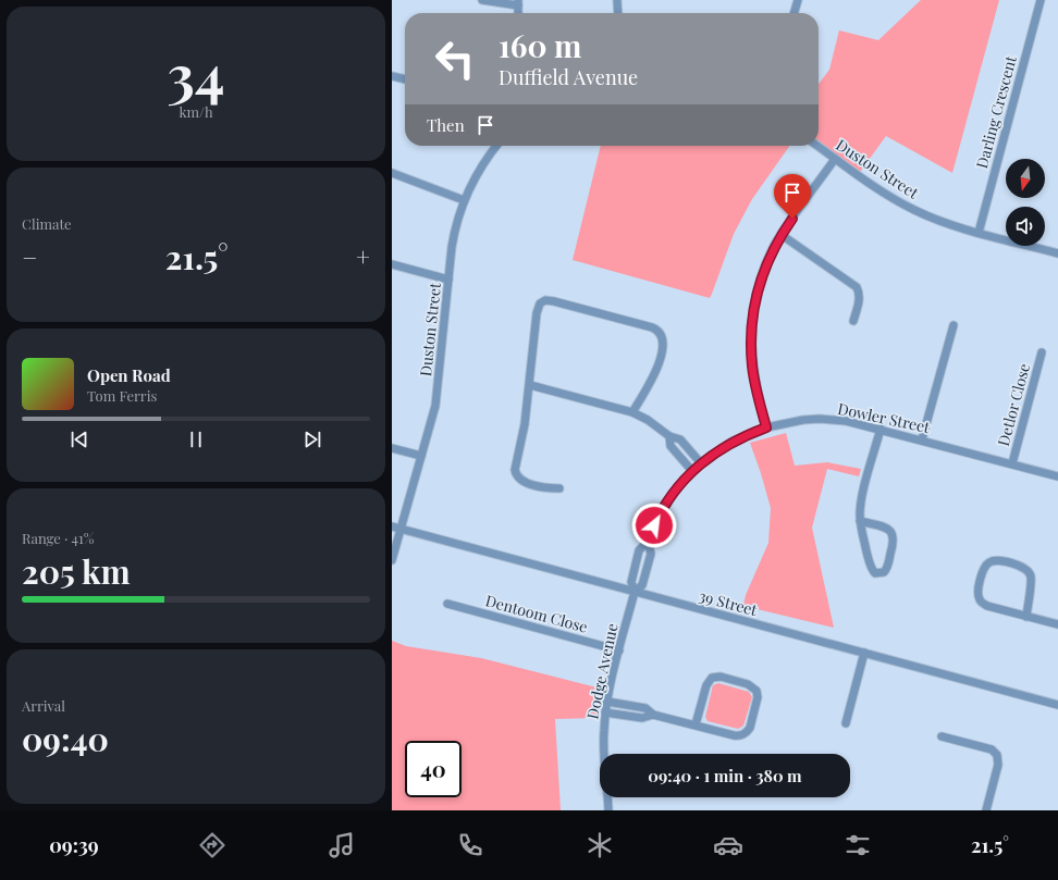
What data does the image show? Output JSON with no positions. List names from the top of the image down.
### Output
{
  "streets": {
    "street": [
      "Darling Crescent",
      "Duston Street",
      "Detlor Close",
      "Dowler Street",
      "39 Street",
      "Dentoom Close",
      "Dodge Avenue"
    ]
  },
  "crossings": [
    ["Darling Crescent", "Duston Street"],
    ["Duston Street", "39 Street"],
    ["Detlor Close", "Dowler Street"],
    ["Dowler Street", "39 Street"],
    ["Dowler Street", "Dodge Avenue"],
    ["39 Street", "Dodge Avenue"],
    ["Dentoom Close", "Dodge Avenue"]
  ],
  "north": "bottom",
  "page": {
    "tile": [
      ["34", "km/h"],
      "Climate",
      ["Range · 41%", "205 km"],
      ["Arrival", "09:40"]
    ],
    "turn": ["160 m", "Duffield Avenue"],
    "then": "Then",
    "heat": ["−", "21.5°", "+"],
    "song": ["Open Road", "Tom Ferris"],
    "limit": "40",
    "trip": "09:40 · 1 min · 380 m",
    "tabs": ["09:39", "21.5°"]
  }
}
